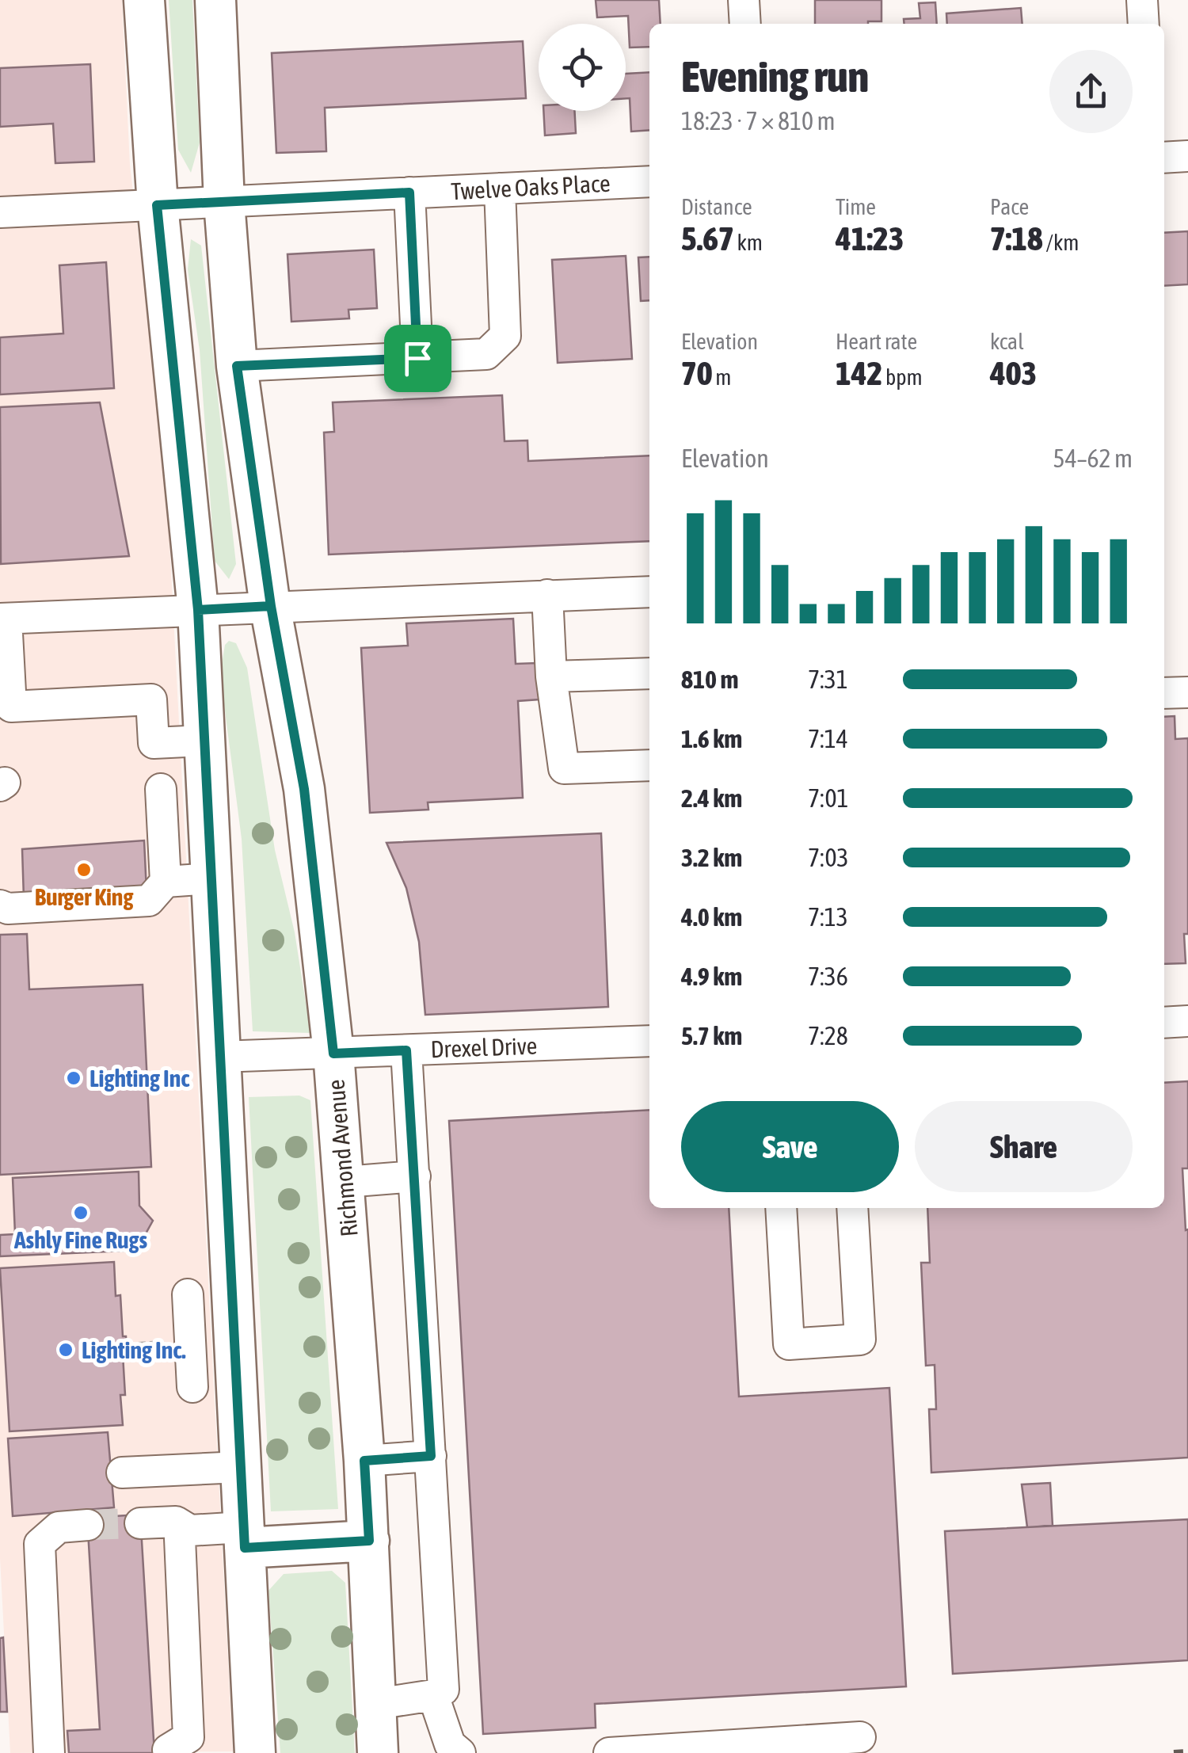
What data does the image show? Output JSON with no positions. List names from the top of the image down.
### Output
{
  "streets": {
    "main road": ["Richmond Avenue"],
    "street": ["Twelve Oaks Place", "Drexel Drive"]
  },
  "crossings": [
    ["Twelve Oaks Place", "Richmond Avenue"],
    ["Drexel Drive", "Richmond Avenue"]
  ],
  "places": [
    "Burger King",
    "Lighting Inc",
    "Ashly Fine Rugs",
    "Lighting Inc."
  ],
  "page": {
    "heading": ["Evening run", "18:23 · 7 × 810 m"],
    "stats": [
      ["Distance", "5.67 km"],
      ["Time", "41:23"],
      ["Pace", "7:18 /km"],
      ["Elevation", "70 m"],
      ["Heart rate", "142 bpm"],
      ["kcal", "403"]
    ],
    "chart": ["Elevation", "54–62 m"],
    "list": [
      {
        "name": "810 m",
        "note": "7:31"
      },
      {
        "name": "1.6 km",
        "note": "7:14"
      },
      {
        "name": "2.4 km",
        "note": "7:01"
      },
      {
        "name": "3.2 km",
        "note": "7:03"
      },
      {
        "name": "4.0 km",
        "note": "7:13"
      },
      {
        "name": "4.9 km",
        "note": "7:36"
      },
      {
        "name": "5.7 km",
        "note": "7:28"
      }
    ],
    "buttons": ["Save", "Share"]
  }
}
